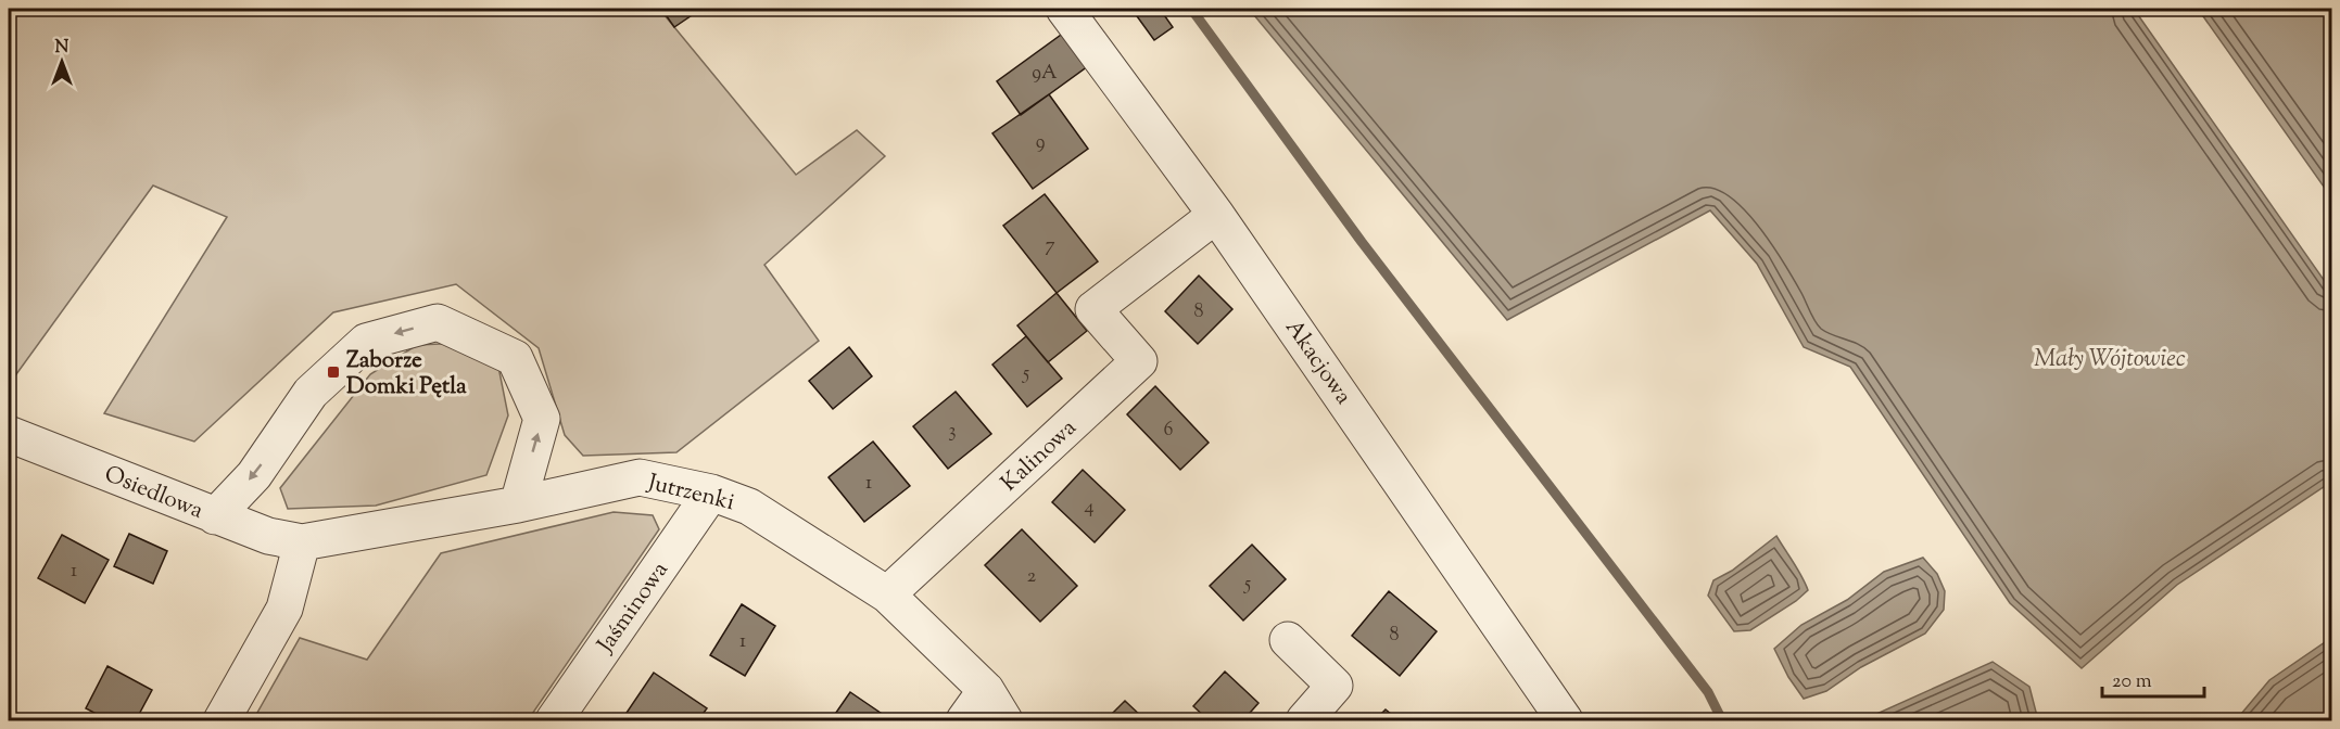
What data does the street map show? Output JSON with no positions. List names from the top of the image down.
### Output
{
  "streets": {
    "street": [
      "Akacjowa",
      "Kalinowa",
      "Osiedlowa",
      "Jutrzenki",
      "Jaśminowa"
    ]
  },
  "crossings": [
    ["Akacjowa", "Kalinowa"],
    ["Kalinowa", "Jutrzenki"],
    ["Osiedlowa", "Jutrzenki"],
    ["Jutrzenki", "Jaśminowa"]
  ],
  "water": ["Mały Wójtowiec"],
  "places": {
    "transit": ["Zaborze Domki Pętla"]
  },
  "house_numbers": [
    "9A",
    "9",
    "7",
    "8",
    "5",
    "6",
    "3",
    "1",
    "4",
    "1",
    "2",
    "5",
    "8",
    "1"
  ],
  "scale_bar": "20 m",
  "north": "top"
}
